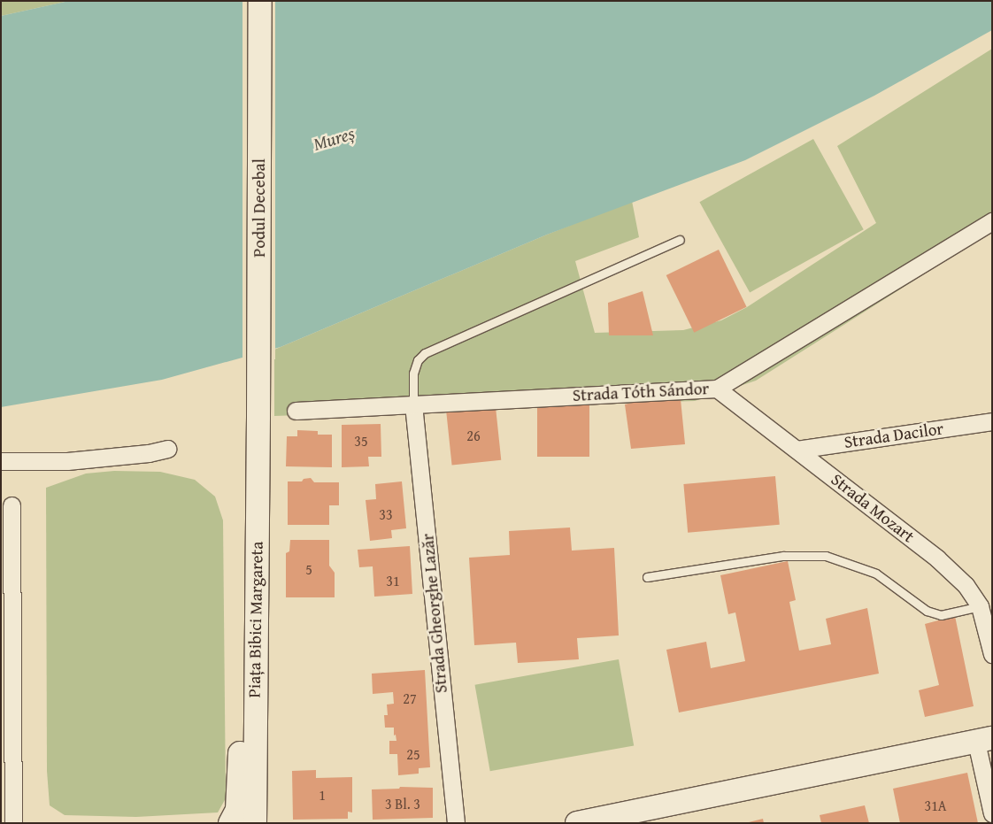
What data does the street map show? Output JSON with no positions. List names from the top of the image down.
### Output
{
  "streets": {
    "main road": ["Podul Decebal", "Piața Bibici Margareta"],
    "street": [
      "Strada Tóth Sándor",
      "Strada Dacilor",
      "Strada Mozart",
      "Strada Gheorghe Lazăr"
    ]
  },
  "crossings": [
    ["Podul Decebal", "Piața Bibici Margareta"],
    ["Strada Tóth Sándor", "Strada Mozart"],
    ["Strada Tóth Sándor", "Strada Gheorghe Lazăr"],
    ["Strada Dacilor", "Strada Mozart"]
  ],
  "water": ["Mureș"],
  "house_numbers": [
    "26",
    "35",
    "33",
    "5",
    "31",
    "27",
    "25",
    "1",
    "3 Bl. 3",
    "31A"
  ]
}
